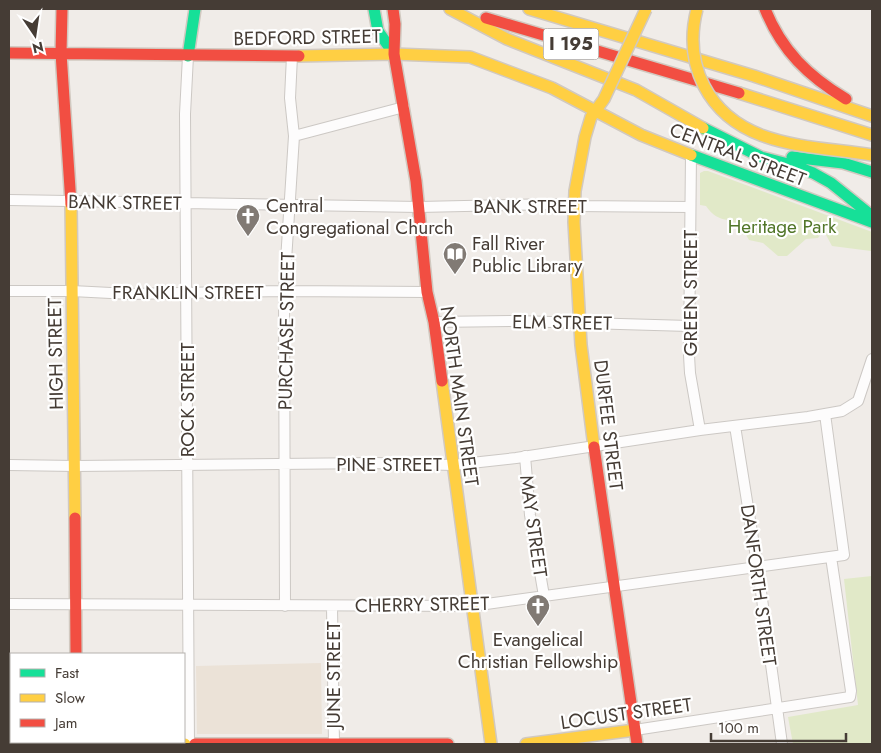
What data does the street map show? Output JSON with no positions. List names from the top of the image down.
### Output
{
  "streets": {
    "main road": [
      "BEDFORD STREET",
      "I 195",
      "CENTRAL STREET",
      "HIGH STREET",
      "NORTH MAIN STREET",
      "DURFEE STREET",
      "LOCUST STREET"
    ],
    "street": [
      "BANK STREET",
      "FRANKLIN STREET",
      "GREEN STREET",
      "ELM STREET",
      "PURCHASE STREET",
      "ROCK STREET",
      "PINE STREET",
      "MAY STREET",
      "DANFORTH STREET",
      "CHERRY STREET",
      "JUNE STREET"
    ]
  },
  "crossings": [
    ["BEDFORD STREET", "CENTRAL STREET"],
    ["BEDFORD STREET", "PURCHASE STREET"],
    ["BEDFORD STREET", "HIGH STREET"],
    ["BEDFORD STREET", "NORTH MAIN STREET"],
    ["BEDFORD STREET", "ROCK STREET"],
    ["BEDFORD STREET", "DURFEE STREET"],
    ["CENTRAL STREET", "GREEN STREET"],
    ["CENTRAL STREET", "DURFEE STREET"],
    ["BANK STREET", "GREEN STREET"],
    ["BANK STREET", "PURCHASE STREET"],
    ["BANK STREET", "HIGH STREET"],
    ["BANK STREET", "NORTH MAIN STREET"],
    ["BANK STREET", "ROCK STREET"],
    ["BANK STREET", "DURFEE STREET"],
    ["FRANKLIN STREET", "PURCHASE STREET"],
    ["FRANKLIN STREET", "HIGH STREET"],
    ["FRANKLIN STREET", "NORTH MAIN STREET"],
    ["FRANKLIN STREET", "ROCK STREET"],
    ["GREEN STREET", "ELM STREET"],
    ["GREEN STREET", "PINE STREET"],
    ["ELM STREET", "NORTH MAIN STREET"],
    ["ELM STREET", "DURFEE STREET"],
    ["PURCHASE STREET", "PINE STREET"],
    ["PURCHASE STREET", "CHERRY STREET"],
    ["HIGH STREET", "PINE STREET"],
    ["HIGH STREET", "CHERRY STREET"],
    ["NORTH MAIN STREET", "PINE STREET"],
    ["NORTH MAIN STREET", "CHERRY STREET"],
    ["ROCK STREET", "PINE STREET"],
    ["ROCK STREET", "CHERRY STREET"],
    ["DURFEE STREET", "PINE STREET"],
    ["DURFEE STREET", "CHERRY STREET"],
    ["DURFEE STREET", "LOCUST STREET"],
    ["PINE STREET", "MAY STREET"],
    ["PINE STREET", "DANFORTH STREET"],
    ["MAY STREET", "CHERRY STREET"],
    ["DANFORTH STREET", "CHERRY STREET"],
    ["DANFORTH STREET", "LOCUST STREET"],
    ["CHERRY STREET", "JUNE STREET"],
    ["CHERRY STREET", "LOCUST STREET"]
  ],
  "parks": ["Heritage Park"],
  "places": {
    "church": ["Central Congregational Church", "Evangelical Christian Fellowship"],
    "library": ["Fall River Public Library"]
  },
  "legend": ["Fast", "Slow", "Jam"],
  "scale_bar": "100 m",
  "north": "bottom"
}
